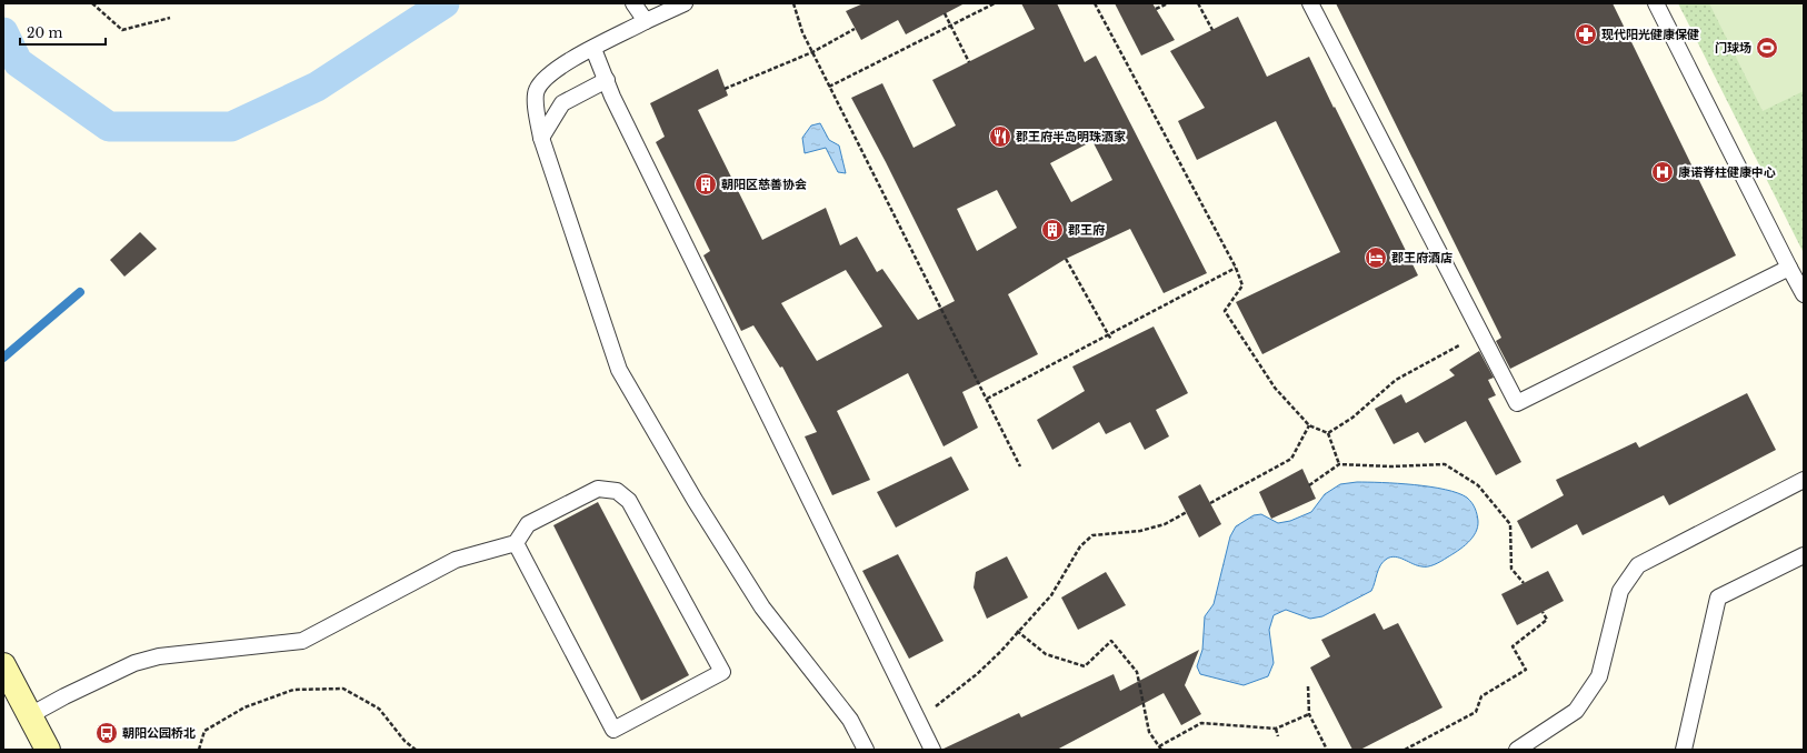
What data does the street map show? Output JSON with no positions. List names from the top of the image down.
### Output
{
  "places": {
    "pharmacy": ["现代阳光健康保健"],
    "sports": ["门球场"],
    "restaurant": ["郡王府半岛明珠酒家"],
    "hospital": ["康诺脊柱健康中心"],
    "building": ["朝阳区慈善协会", "郡王府"],
    "hotel": ["郡王府酒店"],
    "bus stop": ["朝阳公园桥北"]
  },
  "scale_bar": "20 m"
}
